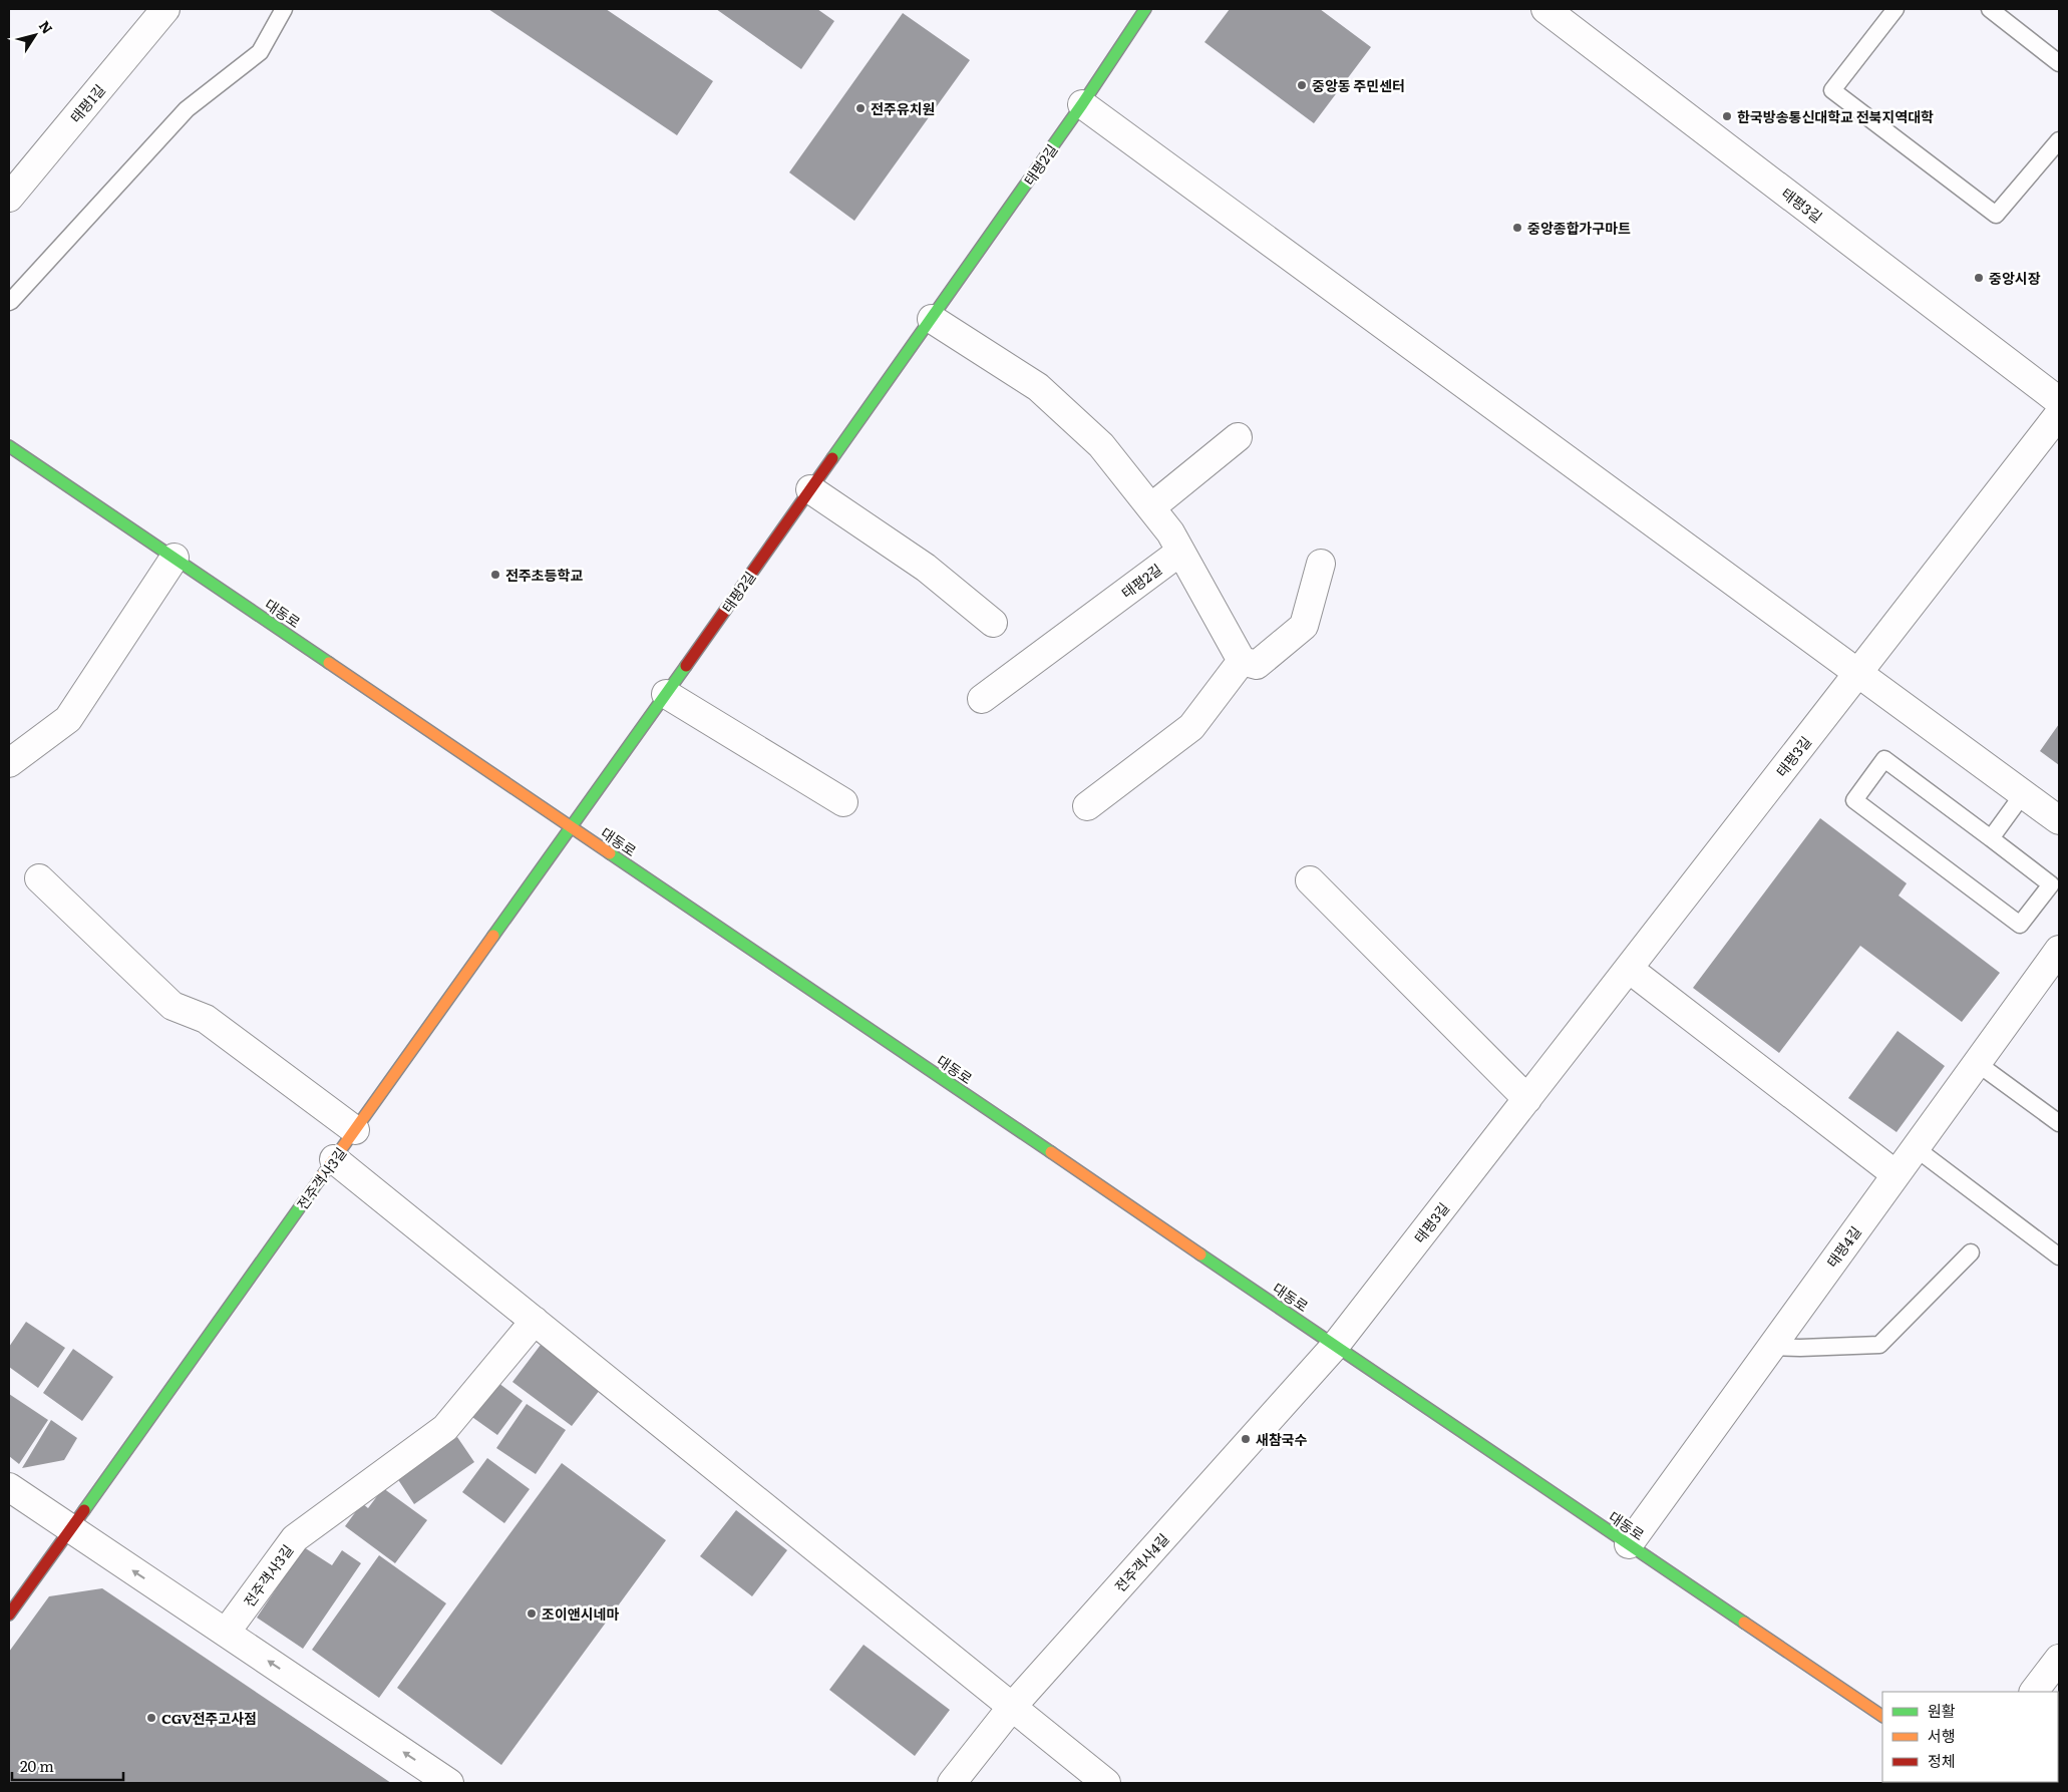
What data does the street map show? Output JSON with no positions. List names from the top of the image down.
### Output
{
  "streets": {
    "street": [
      "태평1길",
      "태평2길",
      "태평3길",
      "대동로",
      "전주객사3길",
      "태평4길",
      "전주객사4길"
    ]
  },
  "crossings": [
    ["태평2길", "대동로"],
    ["태평2길", "전주객사3길"],
    ["태평3길", "대동로"],
    ["태평3길", "전주객사4길"],
    ["대동로", "전주객사3길"],
    ["대동로", "태평4길"],
    ["대동로", "전주객사4길"]
  ],
  "places": [
    "중앙동 주민센터",
    "전주유치원",
    "한국방송통신대학교 전북지역대학",
    "중앙종합가구마트",
    "중앙시장",
    "전주초등학교",
    "새참국수",
    "조이앤시네마",
    "CGV전주고사점"
  ],
  "legend": ["원활", "서행", "정체"],
  "scale_bar": "20 m",
  "north": "top right"
}
